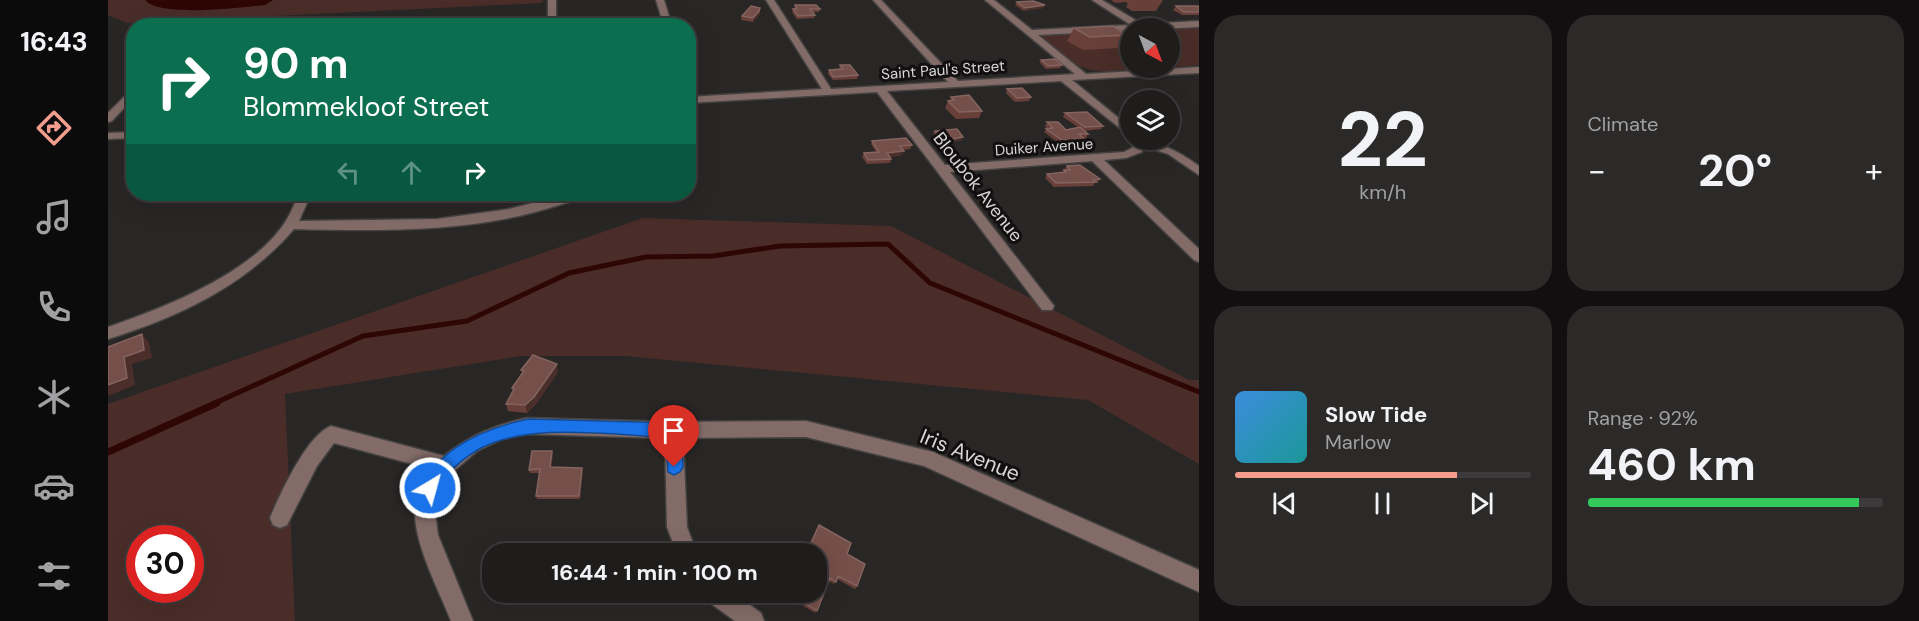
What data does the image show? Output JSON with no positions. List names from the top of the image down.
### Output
{
  "streets": {
    "street": [
      "Saint Paul's Street",
      "Duiker Avenue",
      "Bloubok Avenue",
      "Iris Avenue"
    ]
  },
  "crossings": [
    ["Saint Paul's Street", "Duiker Avenue"],
    ["Saint Paul's Street", "Bloubok Avenue"],
    ["Duiker Avenue", "Bloubok Avenue"]
  ],
  "north": "bottom right",
  "page": {
    "tabs": "16:43",
    "tile": [
      ["22", "km/h"],
      "Climate",
      ["Range · 92%", "460 km"]
    ],
    "turn": ["90 m", "Blommekloof Street"],
    "heat": ["−", "20°", "+"],
    "song": ["Slow Tide", "Marlow"],
    "limit": "30",
    "trip": "16:44 · 1 min · 100 m"
  }
}
